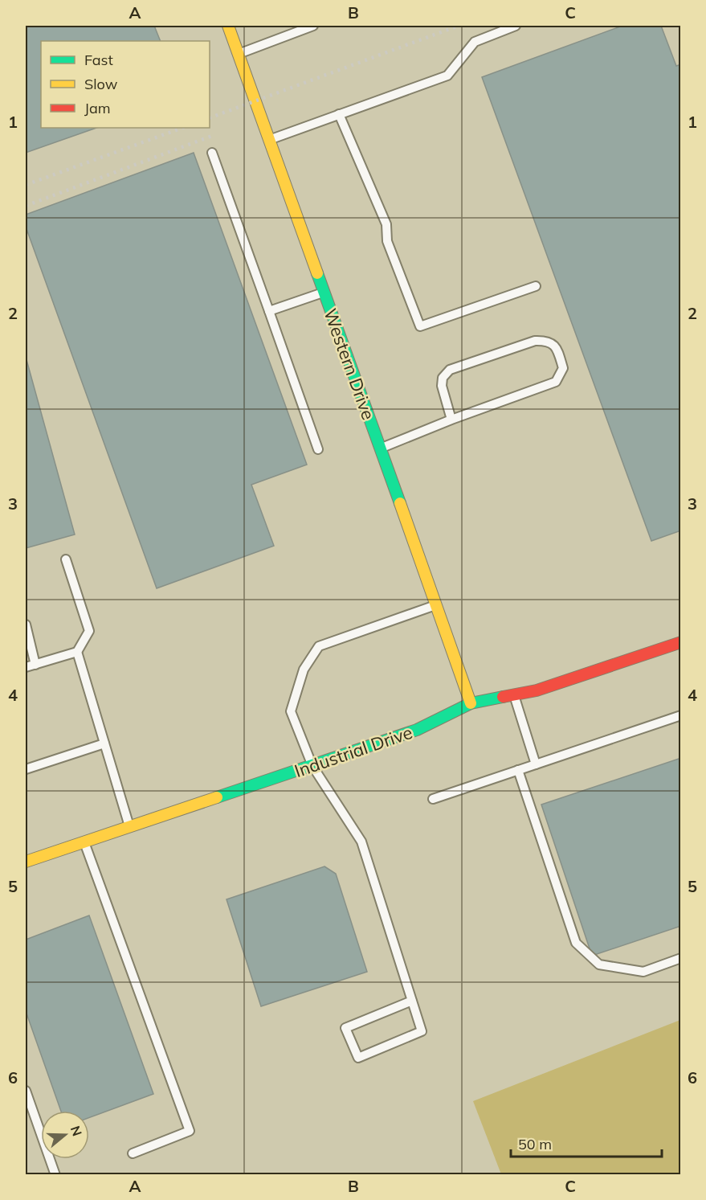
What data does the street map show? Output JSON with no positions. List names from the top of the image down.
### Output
{
  "streets": {
    "street": ["Western Drive", "Industrial Drive"]
  },
  "crossings": [
    ["Western Drive", "Industrial Drive"]
  ],
  "legend": ["Fast", "Slow", "Jam"],
  "scale_bar": "50 m",
  "north": "right",
  "grid": {
    "columns": ["A", "B", "C"],
    "rows": [
      "1",
      "2",
      "3",
      "4",
      "5",
      "6"
    ]
  }
}
